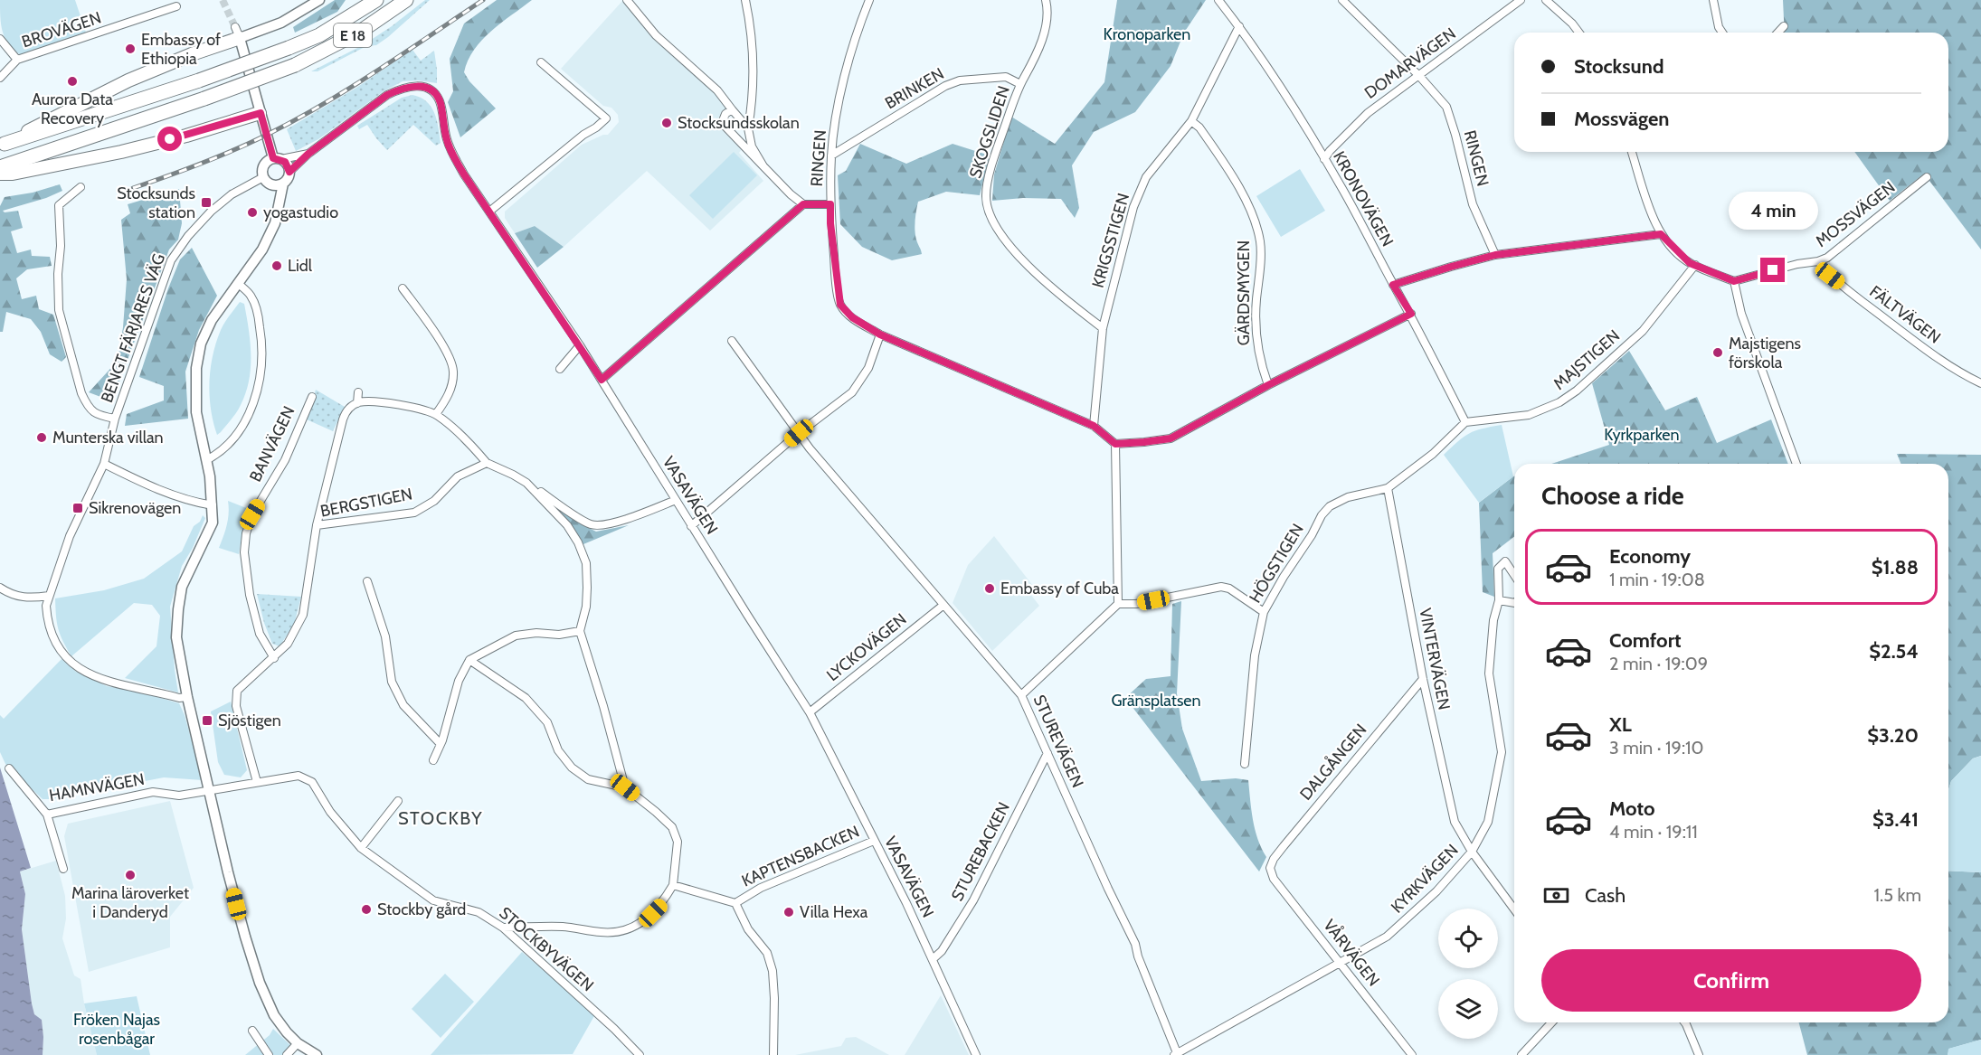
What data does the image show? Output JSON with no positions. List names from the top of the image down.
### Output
{
  "streets": {
    "highway": ["E 18"],
    "street": [
      "BROVÄGEN",
      "DOMARVÄGEN",
      "BRINKEN",
      "SKOGSLIDEN",
      "RINGEN",
      "KRONOVÄGEN",
      "MOSSVÄGEN",
      "KRIGSSTIGEN",
      "GÄRDSMYGEN",
      "FÄLTVÄGEN",
      "BENGT FÄRJARES VÄG",
      "MAJSTIGEN",
      "BANVÄGEN",
      "VASAVÄGEN",
      "BERGSTIGEN",
      "HÖGSTIGEN",
      "LYCKOVÄGEN",
      "VINTERVÄGEN",
      "STUREVÄGEN",
      "DALGÅNGEN",
      "HAMNVÄGEN",
      "STUREBACKEN",
      "KAPTENSBACKEN",
      "KYRKVÄGEN",
      "STOCKBYVÄGEN",
      "VÅRVÄGEN"
    ]
  },
  "crossings": [
    ["DOMARVÄGEN", "RINGEN"],
    ["DOMARVÄGEN", "KRONOVÄGEN"],
    ["BRINKEN", "SKOGSLIDEN"],
    ["BRINKEN", "RINGEN"],
    ["SKOGSLIDEN", "KRIGSSTIGEN"],
    ["RINGEN", "KRIGSSTIGEN"],
    ["KRONOVÄGEN", "KRIGSSTIGEN"],
    ["KRONOVÄGEN", "MAJSTIGEN"],
    ["MOSSVÄGEN", "FÄLTVÄGEN"],
    ["KRIGSSTIGEN", "GÄRDSMYGEN"],
    ["BENGT FÄRJARES VÄG", "VASAVÄGEN"],
    ["BANVÄGEN", "BERGSTIGEN"],
    ["VASAVÄGEN", "LYCKOVÄGEN"],
    ["VASAVÄGEN", "STUREBACKEN"],
    ["VASAVÄGEN", "KAPTENSBACKEN"],
    ["BERGSTIGEN", "STOCKBYVÄGEN"],
    ["HÖGSTIGEN", "VINTERVÄGEN"],
    ["LYCKOVÄGEN", "STUREVÄGEN"],
    ["VINTERVÄGEN", "DALGÅNGEN"],
    ["VINTERVÄGEN", "KYRKVÄGEN"],
    ["STUREVÄGEN", "STUREBACKEN"],
    ["STUREVÄGEN", "KYRKVÄGEN"],
    ["DALGÅNGEN", "VÅRVÄGEN"],
    ["HAMNVÄGEN", "STOCKBYVÄGEN"],
    ["KYRKVÄGEN", "VÅRVÄGEN"]
  ],
  "districts": ["STOCKBY"],
  "parks": [
    "Kronoparken",
    "Kyrkparken",
    "Gränsplatsen",
    "Fröken Najas rosenbågar"
  ],
  "places": {
    "other": [
      "Embassy of Ethiopia",
      "Aurora Data Recovery",
      "Stocksundsskolan",
      "yogastudio",
      "Lidl",
      "Majstigens förskola",
      "Munterska villan",
      "Embassy of Cuba",
      "Marina läroverket i Danderyd",
      "Stockby gård",
      "Villa Hexa"
    ],
    "transit": ["Stocksunds station", "Sikrenovägen", "Sjöstigen"]
  },
  "page": {
    "banner": ["Stocksund", "Mossvägen"],
    "bubble": "4 min",
    "heading": "Choose a ride",
    "list": [
      {
        "name": "Economy",
        "note": "1 min · 19:08",
        "value": "$1.88"
      },
      {
        "name": "Comfort",
        "note": "2 min · 19:09",
        "value": "$2.54"
      },
      {
        "name": "XL",
        "note": "3 min · 19:10",
        "value": "$3.20"
      },
      {
        "name": "Moto",
        "note": "4 min · 19:11",
        "value": "$3.41"
      }
    ],
    "pay": ["Cash", "1.5 km"],
    "buttons": "Confirm"
  }
}
